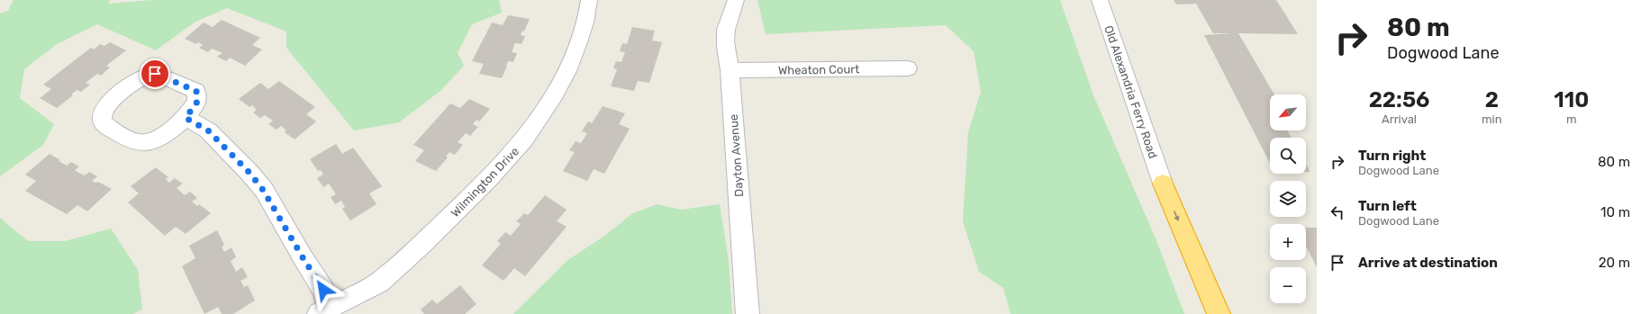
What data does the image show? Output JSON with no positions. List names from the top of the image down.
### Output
{
  "streets": {
    "street": [
      "Wheaton Court",
      "Old Alexandria Ferry Road",
      "Dayton Avenue",
      "Wilmington Drive"
    ]
  },
  "crossings": [
    ["Wheaton Court", "Dayton Avenue"]
  ],
  "north": "bottom left",
  "page": {
    "turn": ["80 m", "Dogwood Lane"],
    "eta": [
      "22:56",
      "Arrival",
      "2",
      "min",
      "110",
      "m"
    ],
    "map_buttons": ["+", "−"],
    "list": [
      {
        "name": "Turn right",
        "note": "Dogwood Lane",
        "value": "80 m"
      },
      {
        "name": "Turn left",
        "note": "Dogwood Lane",
        "value": "10 m"
      },
      {
        "name": "Arrive at destination",
        "value": "20 m"
      }
    ]
  }
}
